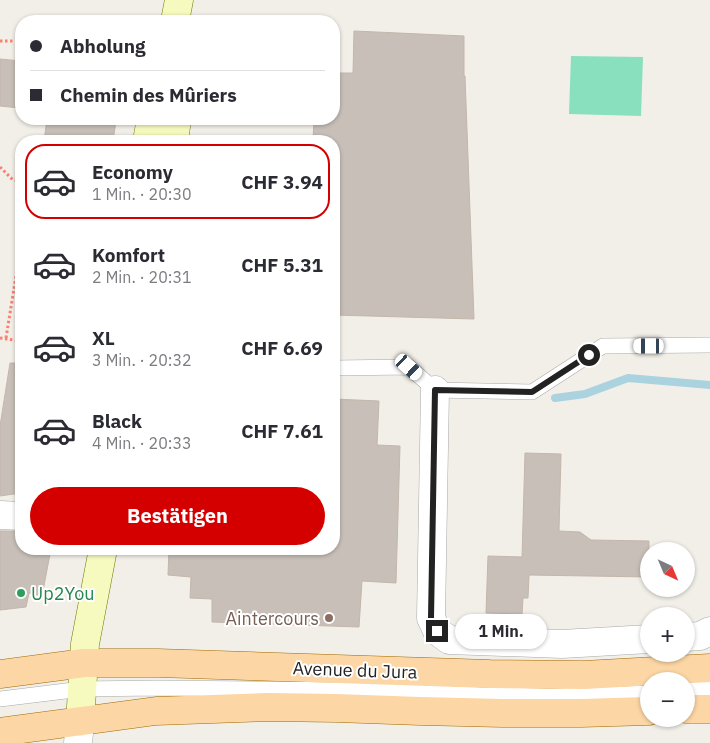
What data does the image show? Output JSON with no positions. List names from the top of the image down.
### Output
{
  "streets": {
    "main road": ["Avenue du Jura"]
  },
  "places": ["Up2You", "Aintercours"],
  "north": "bottom right",
  "page": {
    "banner": ["Abholung", "Chemin des Mûriers"],
    "list": [
      {
        "name": "Economy",
        "note": "1 Min. · 20:30",
        "value": "CHF 3.94"
      },
      {
        "name": "Komfort",
        "note": "2 Min. · 20:31",
        "value": "CHF 5.31"
      },
      {
        "name": "XL",
        "note": "3 Min. · 20:32",
        "value": "CHF 6.69"
      },
      {
        "name": "Black",
        "note": "4 Min. · 20:33",
        "value": "CHF 7.61"
      }
    ],
    "buttons": "Bestätigen",
    "map_buttons": ["+", "−"],
    "bubble": "1 Min."
  }
}
